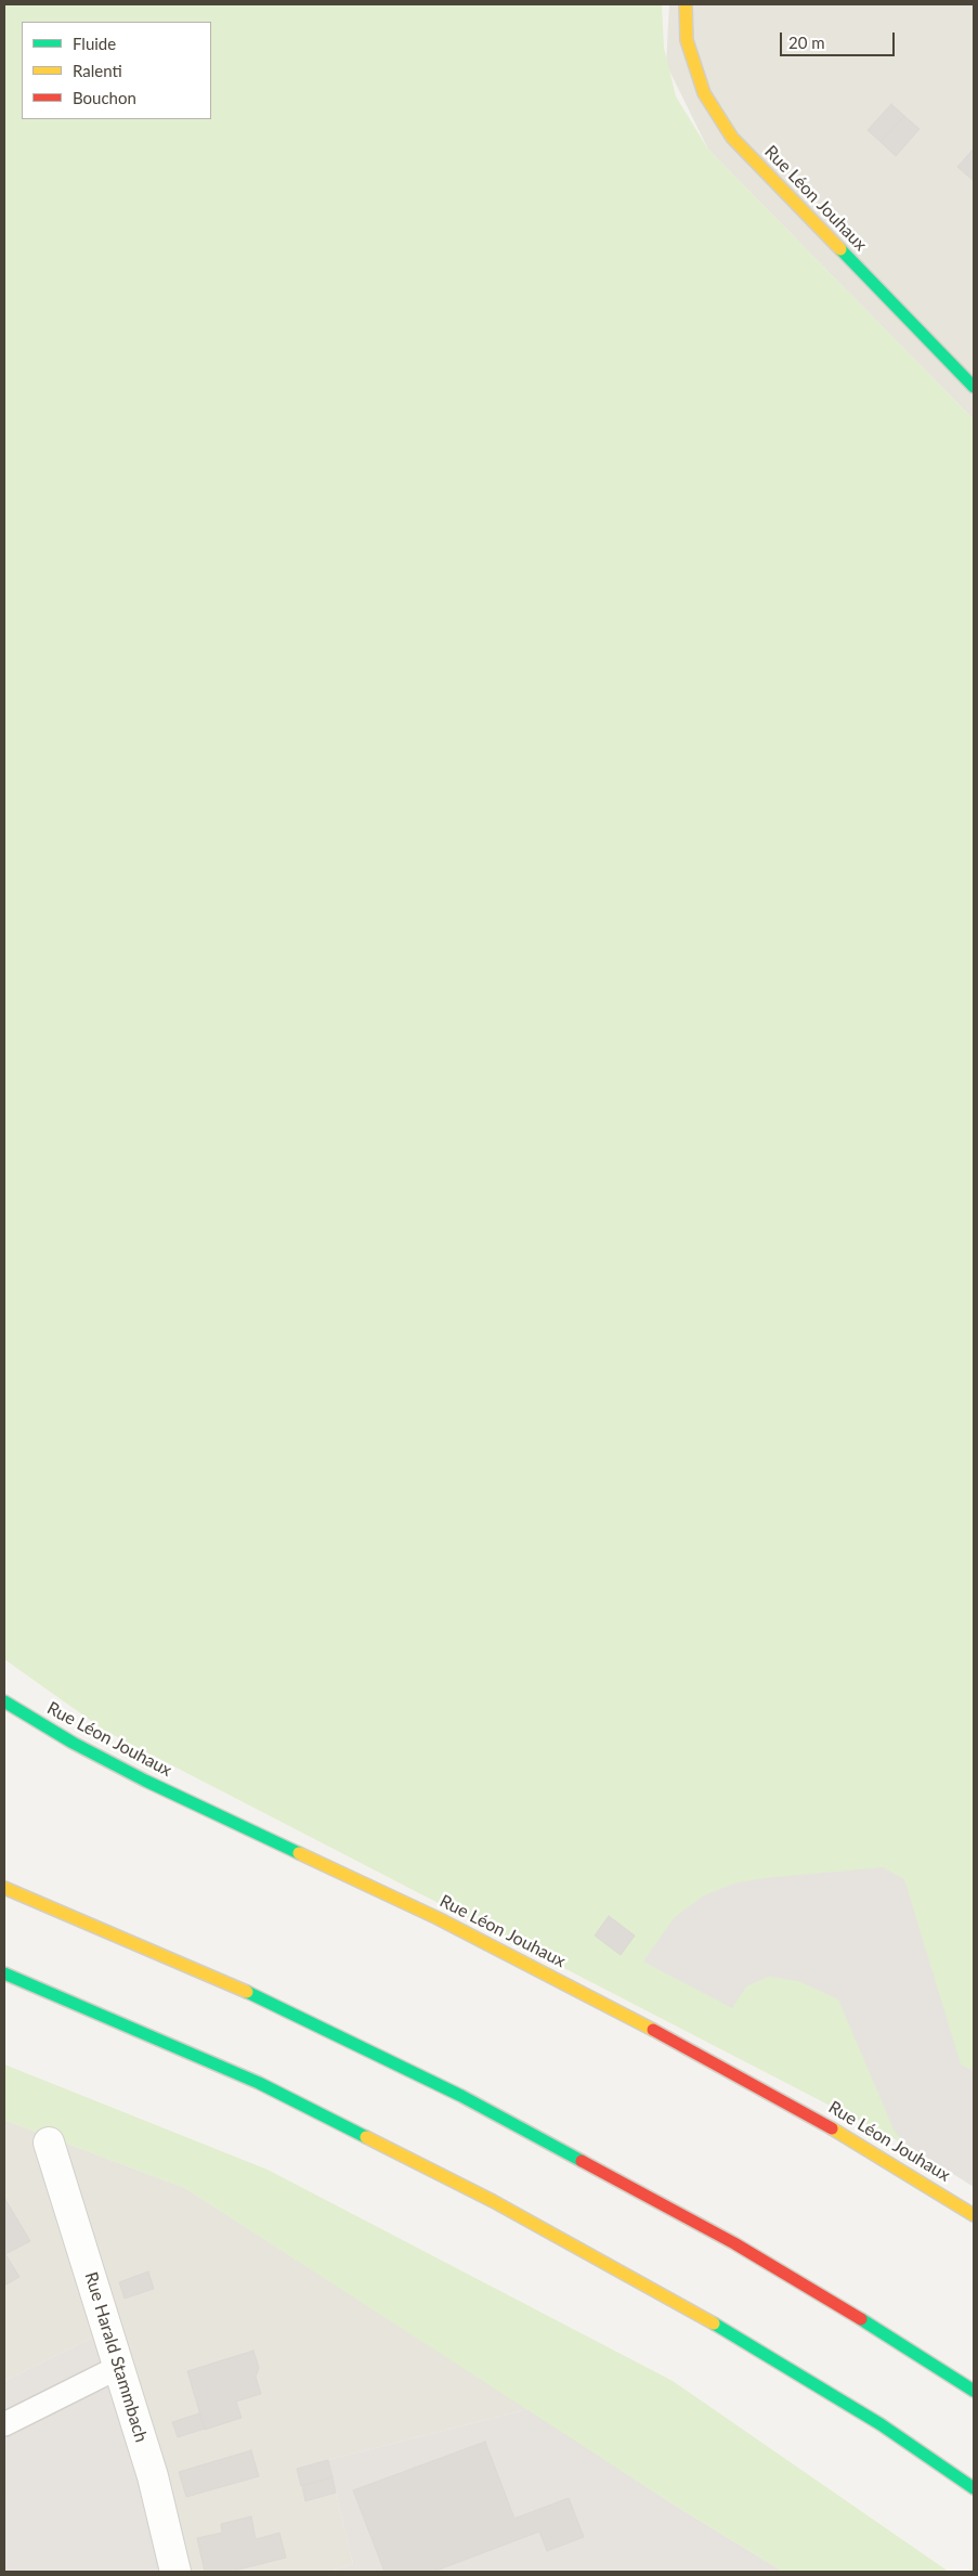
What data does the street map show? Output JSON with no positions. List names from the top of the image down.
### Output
{
  "streets": {
    "main road": ["Rue Léon Jouhaux"],
    "street": ["Rue Harald Stammbach"]
  },
  "legend": ["Fluide", "Ralenti", "Bouchon"],
  "scale_bar": "20 m"
}
